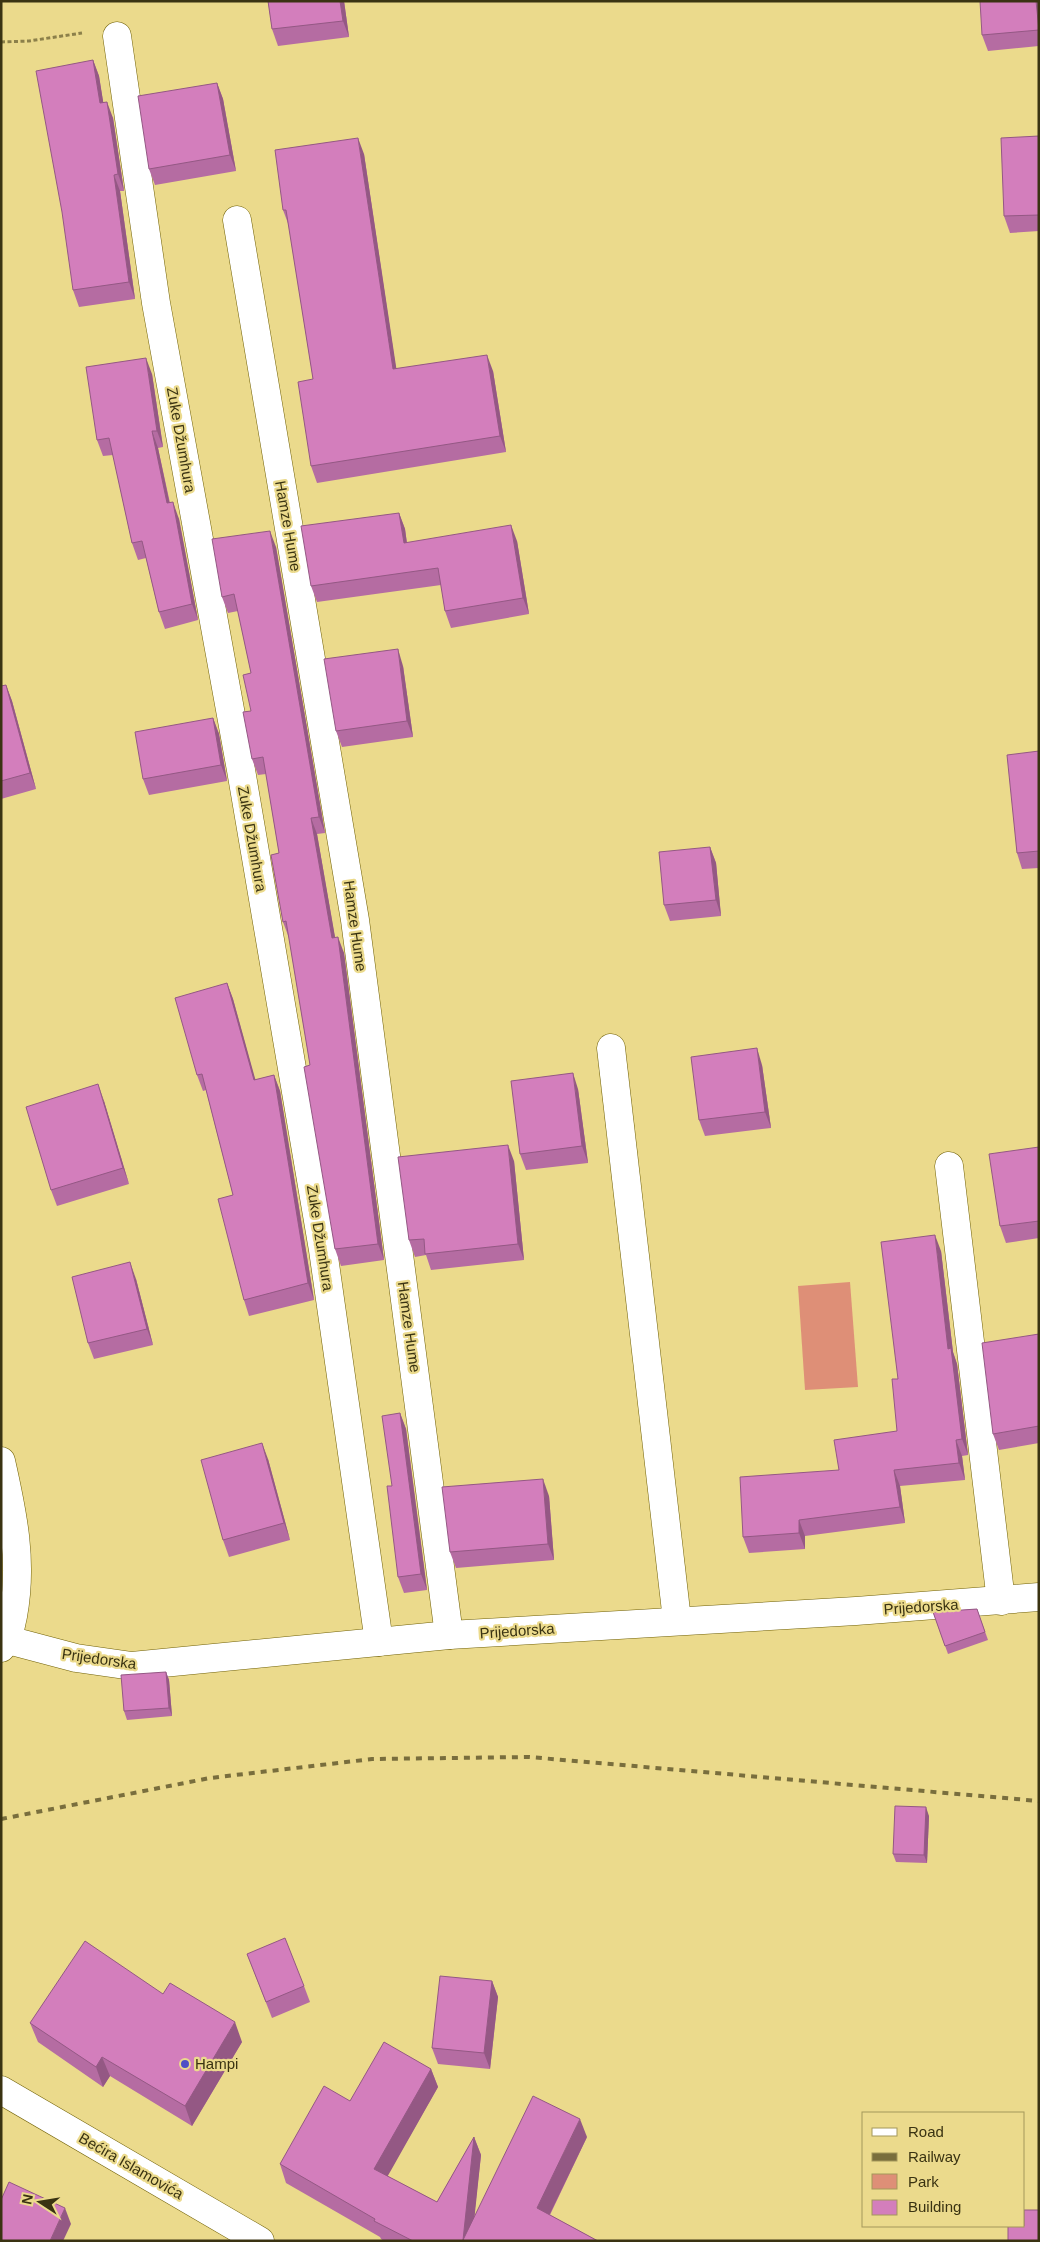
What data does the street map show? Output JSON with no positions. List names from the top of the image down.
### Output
{
  "streets": {
    "street": [
      "Zuke Džumhura",
      "Hamze Hume",
      "Prijedorska",
      "Bećira Islamovića"
    ]
  },
  "crossings": [
    ["Zuke Džumhura", "Prijedorska"],
    ["Hamze Hume", "Prijedorska"]
  ],
  "places": ["Hampi"],
  "legend": [
    "Road",
    "Railway",
    "Park",
    "Building"
  ],
  "north": "left"
}
